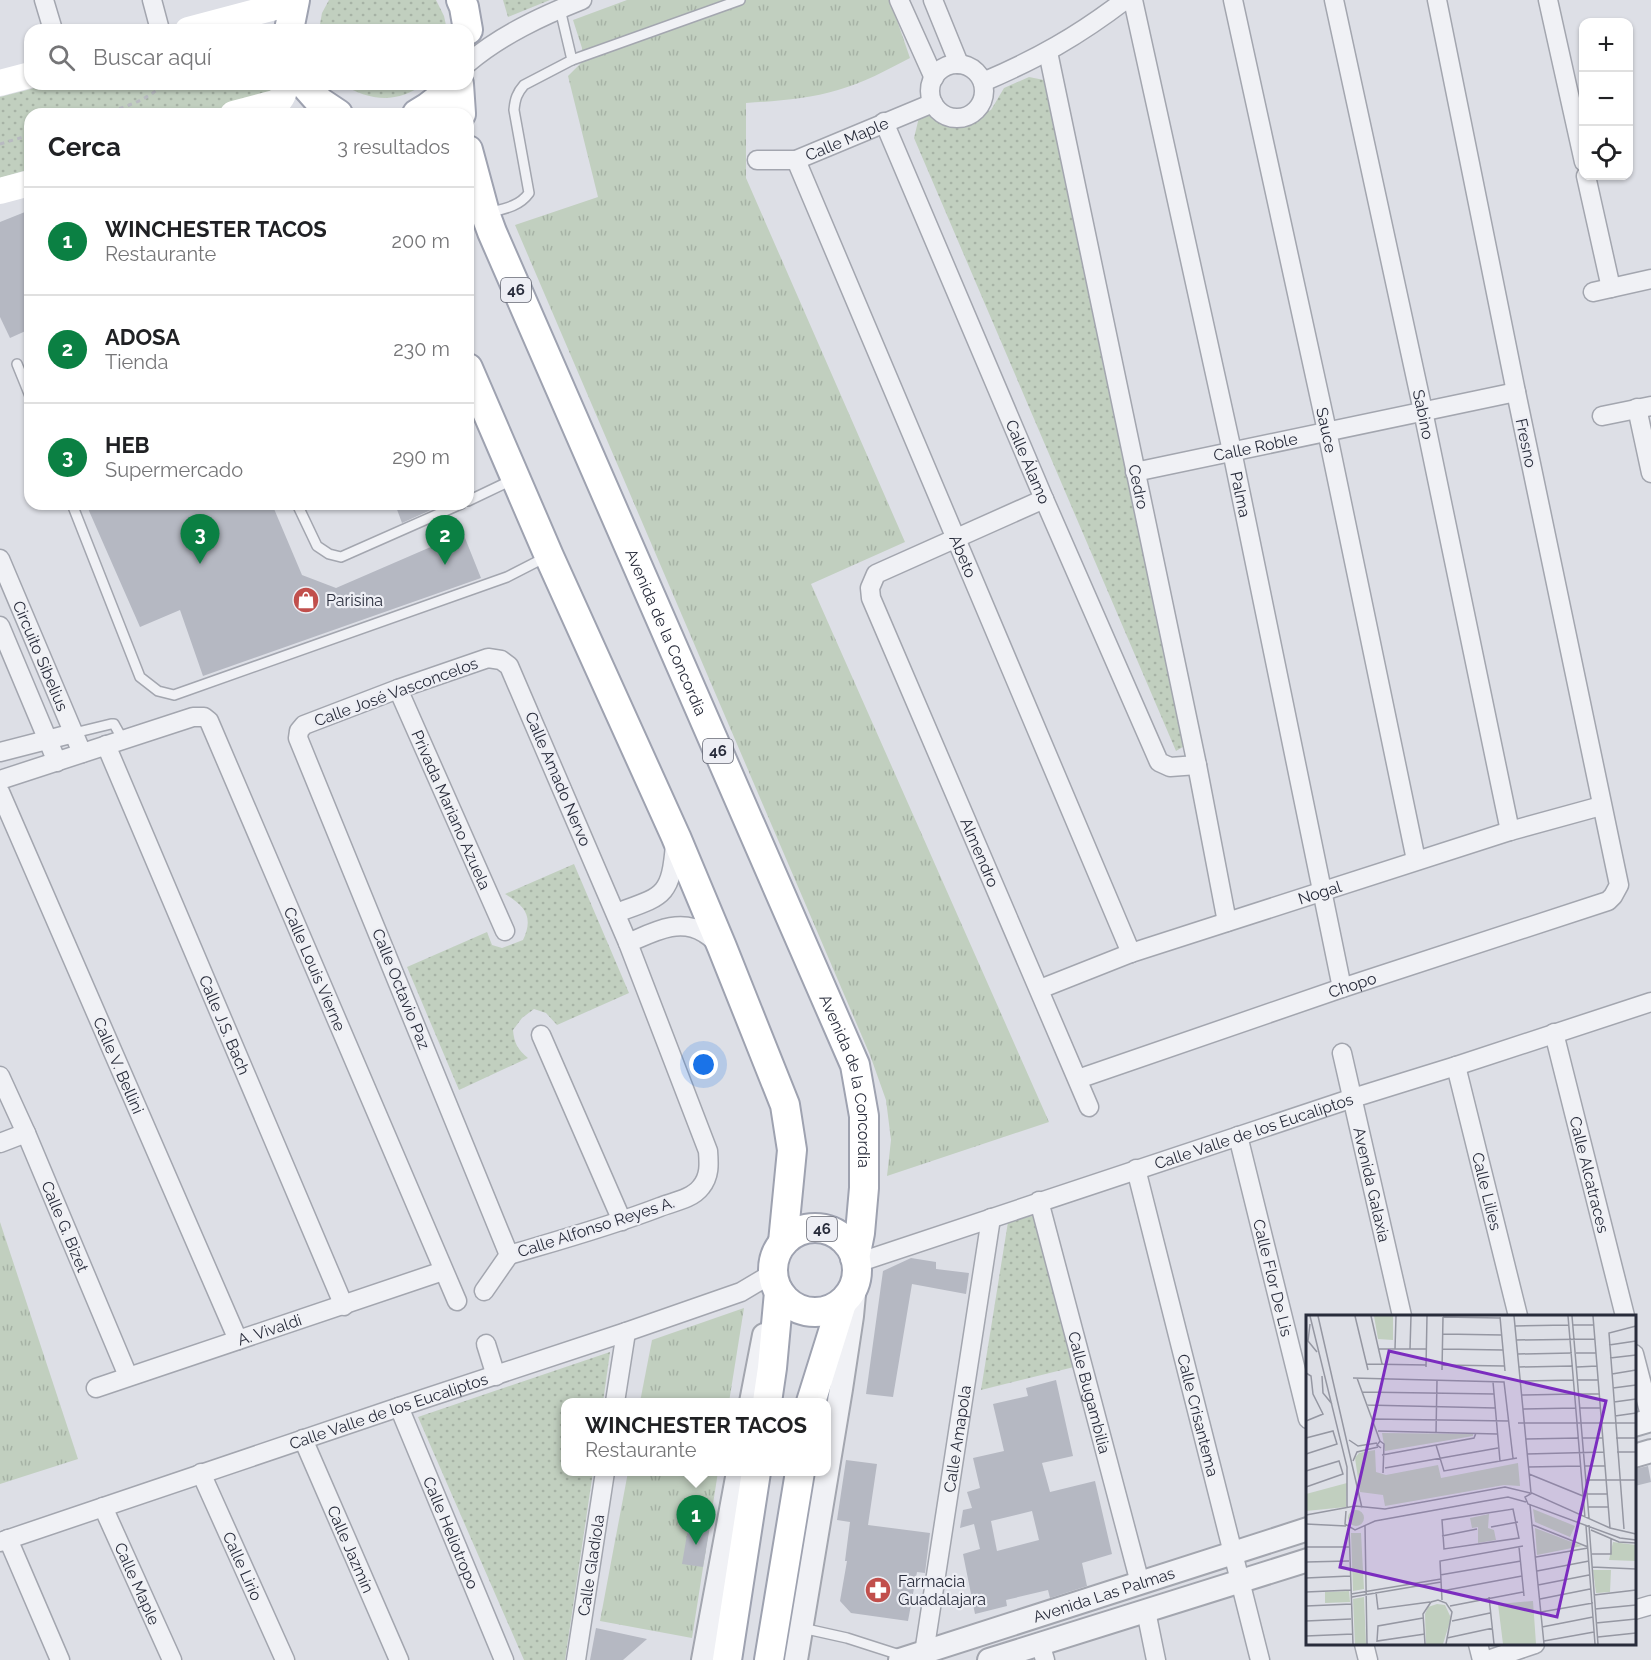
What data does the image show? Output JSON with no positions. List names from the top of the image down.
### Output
{
  "streets": {
    "main road": ["46", "Avenida de la Concordia"],
    "street": [
      "Calle Maple",
      "Sabino",
      "Sauce",
      "Fresno",
      "Calle Roble",
      "Calle Álamo",
      "Cedro",
      "Palma",
      "Abeto",
      "Circuito Sibelius",
      "Calle José Vasconcelos",
      "Calle Amado Nervo",
      "Privada Mariano Azuela",
      "Almendro",
      "Nogal",
      "Calle Louis Vierne",
      "Chopo",
      "Calle Octavio Paz",
      "Calle J.S. Bach",
      "Calle V. Bellini",
      "Calle Valle de los Eucaliptos",
      "Calle Alcatraces",
      "Avenida Galaxia",
      "Calle Lilies",
      "Calle G. Bizet",
      "Calle Alfonso Reyes A.",
      "Calle Flor De Lis",
      "A. Vivaldi",
      "Calle Bugambilia",
      "Calle Crisantema",
      "Calle Amapola",
      "Calle Heliotropo",
      "Calle Jazmín",
      "Calle Gladiola",
      "Calle Lirio",
      "Avenida Las Palmas"
    ]
  },
  "crossings": [
    ["Calle Maple", "Calle Álamo"],
    ["Calle Maple", "Abeto"],
    ["Calle Maple", "Calle Valle de los Eucaliptos"],
    ["46", "Avenida de la Concordia"],
    ["46", "Calle Valle de los Eucaliptos"],
    ["Sabino", "Calle Roble"],
    ["Sabino", "Nogal"],
    ["Sauce", "Calle Roble"],
    ["Sauce", "Nogal"],
    ["Fresno", "Calle Roble"],
    ["Fresno", "Nogal"],
    ["Fresno", "Chopo"],
    ["Calle Roble", "Cedro"],
    ["Calle Roble", "Palma"],
    ["Calle Álamo", "Cedro"],
    ["Cedro", "Nogal"],
    ["Palma", "Nogal"],
    ["Palma", "Chopo"],
    ["Abeto", "Almendro"],
    ["Abeto", "Nogal"],
    ["Avenida de la Concordia", "Calle Valle de los Eucaliptos"],
    ["Circuito Sibelius", "Calle Louis Vierne"],
    ["Calle José Vasconcelos", "Calle Amado Nervo"],
    ["Calle José Vasconcelos", "Privada Mariano Azuela"],
    ["Calle José Vasconcelos", "Calle Octavio Paz"],
    ["Calle Amado Nervo", "Calle Alfonso Reyes A."],
    ["Almendro", "Nogal"],
    ["Almendro", "Chopo"],
    ["Calle Louis Vierne", "Calle J.S. Bach"],
    ["Calle Louis Vierne", "A. Vivaldi"],
    ["Calle Octavio Paz", "Calle Alfonso Reyes A."],
    ["Calle J.S. Bach", "A. Vivaldi"],
    ["Calle V. Bellini", "A. Vivaldi"],
    ["Calle Valle de los Eucaliptos", "Calle Alcatraces"],
    ["Calle Valle de los Eucaliptos", "Avenida Galaxia"],
    ["Calle Valle de los Eucaliptos", "Calle Lilies"],
    ["Calle Valle de los Eucaliptos", "Calle Flor De Lis"],
    ["Calle Valle de los Eucaliptos", "Calle Bugambilia"],
    ["Calle Valle de los Eucaliptos", "Calle Crisantema"],
    ["Calle Valle de los Eucaliptos", "Calle Amapola"],
    ["Calle Valle de los Eucaliptos", "Calle Heliotropo"],
    ["Calle Valle de los Eucaliptos", "Calle Jazmín"],
    ["Calle Valle de los Eucaliptos", "Calle Lirio"],
    ["Calle G. Bizet", "A. Vivaldi"],
    ["Calle Bugambilia", "Avenida Las Palmas"],
    ["Calle Crisantema", "Avenida Las Palmas"],
    ["Calle Amapola", "Avenida Las Palmas"]
  ],
  "places": {
    "shop": ["Parisina"],
    "pharmacy": ["Farmacia Guadalajara"]
  },
  "page": {
    "map_buttons": ["+", "−"],
    "search": "Buscar aquí",
    "heading": ["Cerca", "3 resultados"],
    "list": [
      {
        "mark": "1",
        "name": "WINCHESTER TACOS",
        "note": "Restaurante",
        "value": "200 m"
      },
      {
        "mark": "2",
        "name": "ADOSA",
        "note": "Tienda",
        "value": "230 m"
      },
      {
        "mark": "3",
        "name": "HEB",
        "note": "Supermercado",
        "value": "290 m"
      }
    ],
    "pins": ["3", "2", "1"],
    "popup": ["WINCHESTER TACOS", "Restaurante"]
  }
}
